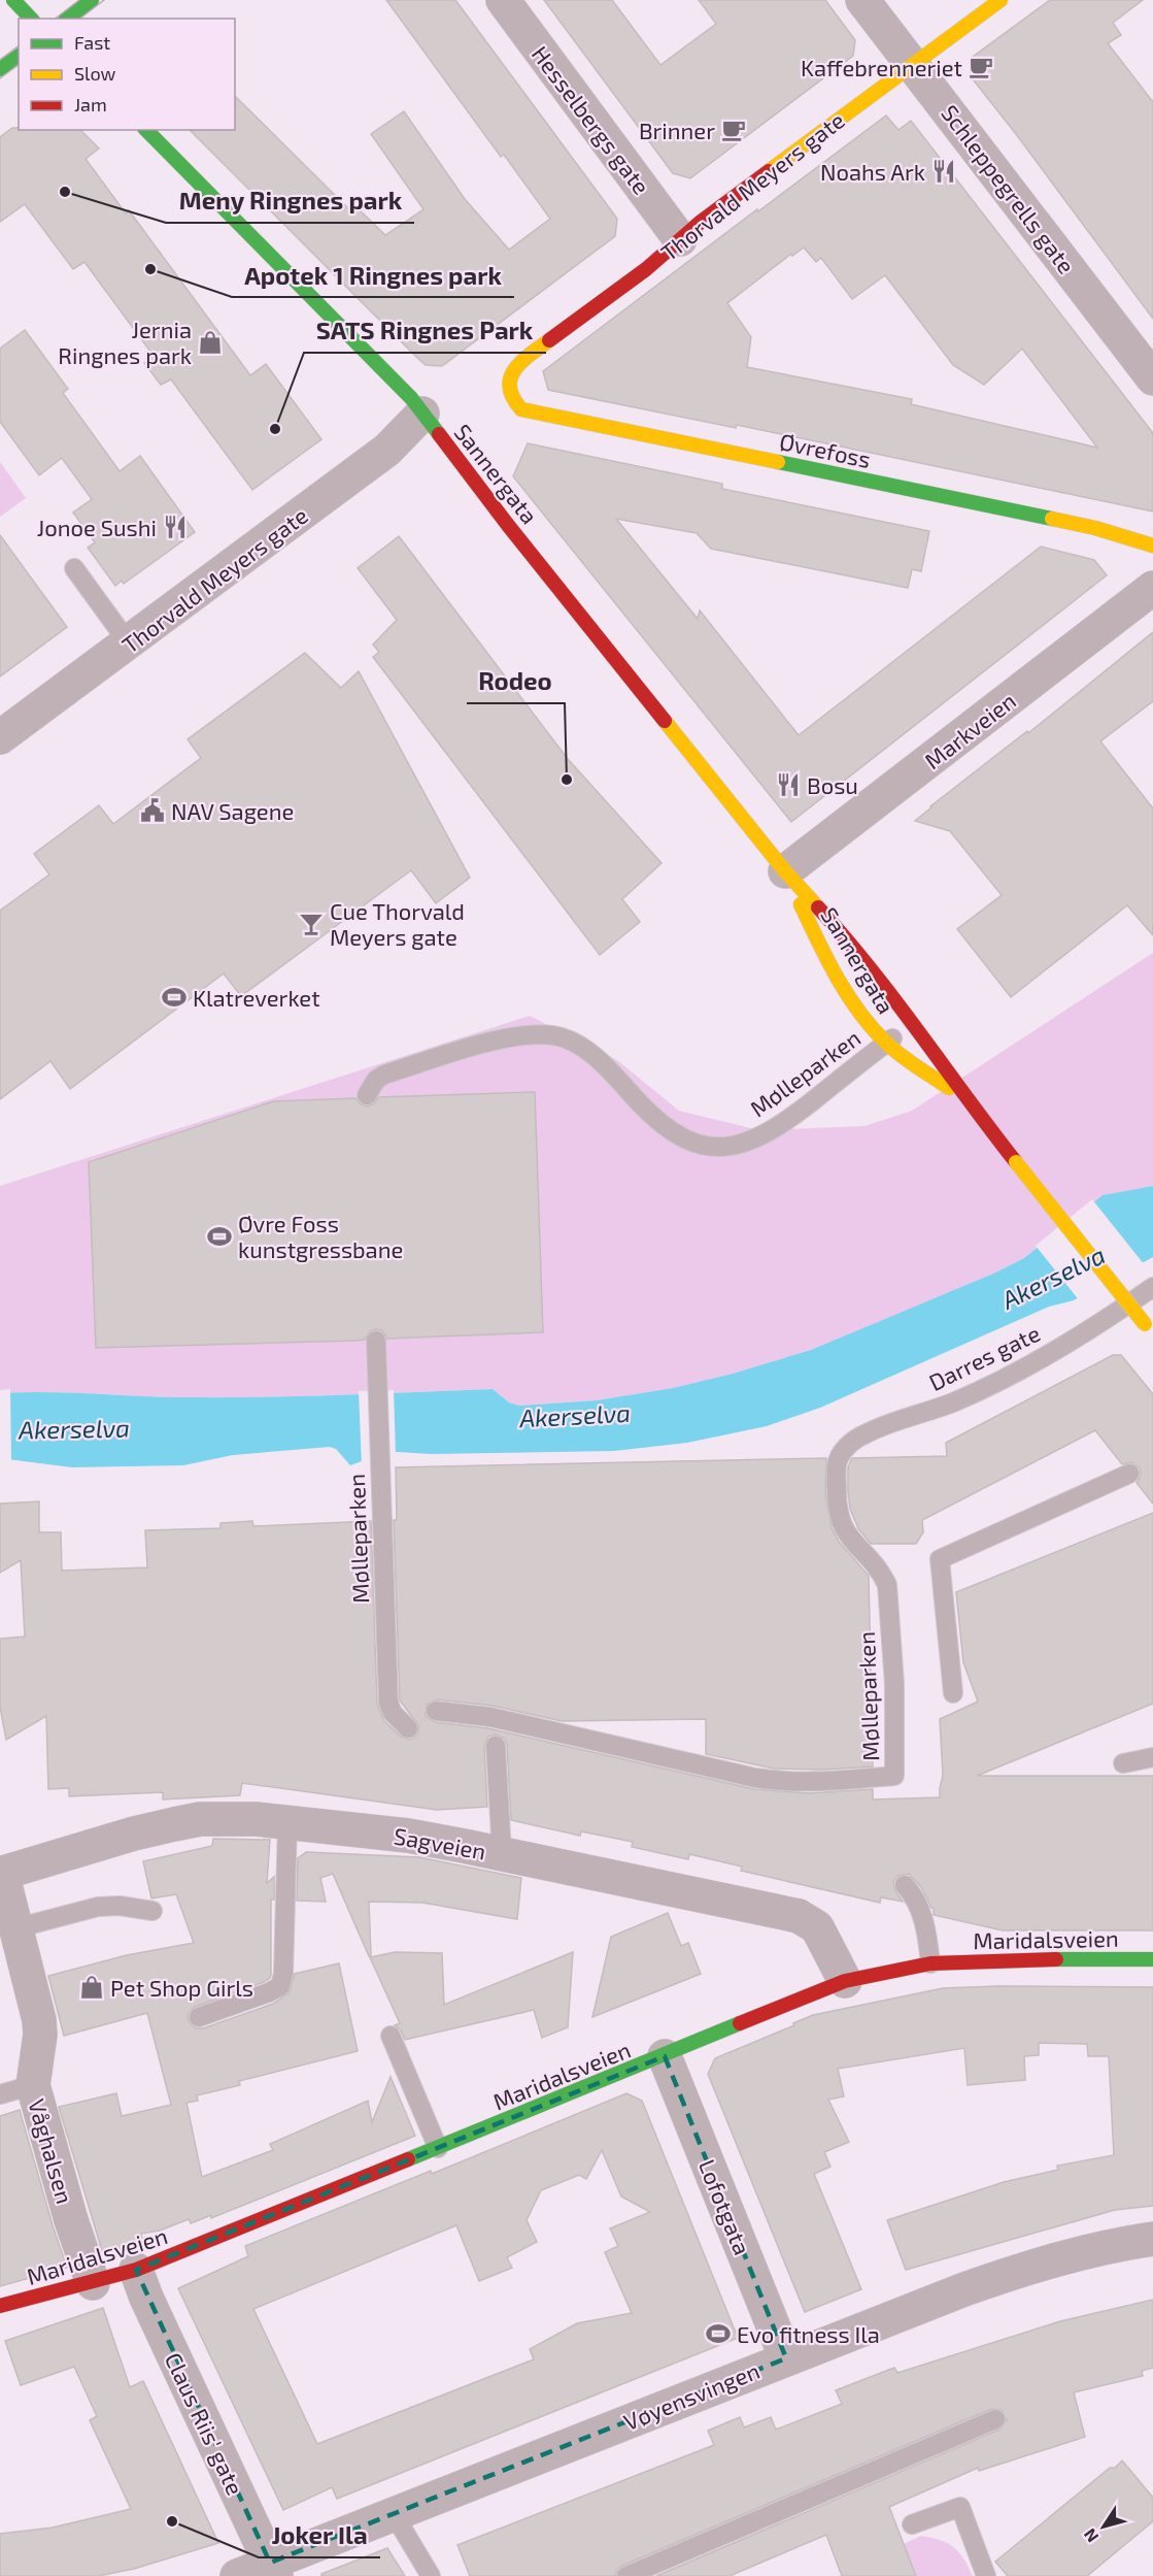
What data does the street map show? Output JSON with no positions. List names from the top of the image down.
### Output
{
  "streets": {
    "street": [
      "Hesselbergs gate",
      "Thorvald Meyers gate",
      "Schleppegrells gate",
      "Øvrefoss",
      "Sannergata",
      "Markveien",
      "Sagveien",
      "Maridalsveien",
      "Våghalsen",
      "Lofotgata",
      "Vøyensvingen",
      "Claus Riis' gate"
    ],
    "lane": ["Mølleparken", "Darres gate"]
  },
  "crossings": [
    ["Hesselbergs gate", "Thorvald Meyers gate"],
    ["Thorvald Meyers gate", "Schleppegrells gate"],
    ["Thorvald Meyers gate", "Øvrefoss"],
    ["Thorvald Meyers gate", "Sannergata"],
    ["Sannergata", "Markveien"],
    ["Sannergata", "Mølleparken"],
    ["Mølleparken", "Darres gate"],
    ["Sagveien", "Maridalsveien"],
    ["Sagveien", "Våghalsen"],
    ["Maridalsveien", "Våghalsen"],
    ["Maridalsveien", "Lofotgata"],
    ["Maridalsveien", "Claus Riis' gate"],
    ["Lofotgata", "Vøyensvingen"],
    ["Vøyensvingen", "Claus Riis' gate"]
  ],
  "water": ["Akerselva"],
  "places": {
    "cafe": ["Kaffebrenneriet", "Brinner"],
    "restaurant": ["Noahs Ark", "Jonoe Sushi", "Bosu"],
    "other": [
      "Meny Ringnes park",
      "Apotek 1 Ringnes park",
      "SATS Ringnes Park",
      "Rodeo",
      "Joker Ila"
    ],
    "shop": ["Jernia Ringnes park", "Pet Shop Girls"],
    "public building": ["NAV Sagene"],
    "bar": ["Cue Thorvald Meyers gate"],
    "sports": ["Klatreverket", "Øvre Foss kunstgressbane", "Evo fitness Ila"]
  },
  "legend": ["Fast", "Slow", "Jam"],
  "north": "bottom left"
}
